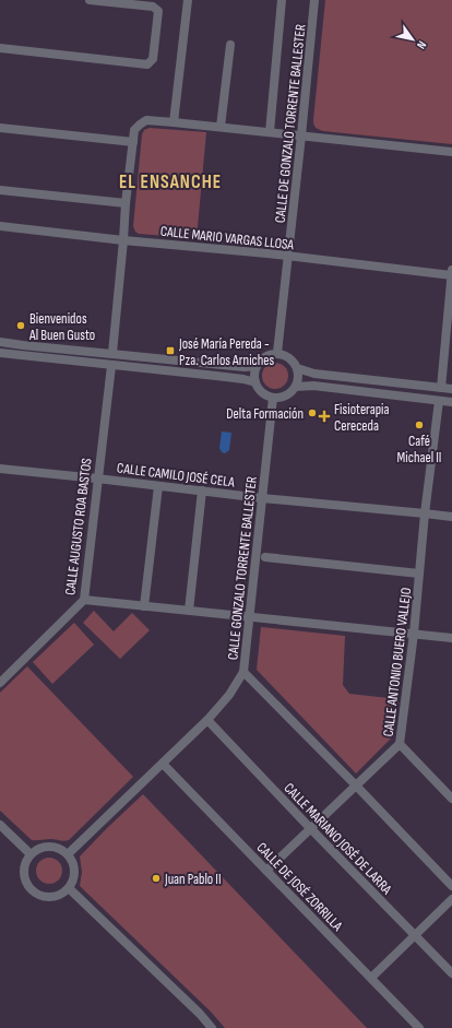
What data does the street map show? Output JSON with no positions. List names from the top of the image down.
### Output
{
  "streets": {
    "street": [
      "CALLE DE GONZALO TORRENTE BALLESTER",
      "CALLE MARIO VARGAS LLOSA",
      "CALLE CAMILO JOSÉ CELA",
      "CALLE AUGUSTO ROA BASTOS",
      "CALLE GONZALO TORRENTE BALLESTER",
      "CALLE ANTONIO BUERO VALLEJO",
      "CALLE MARIANO JOSÉ DE LARRA",
      "CALLE DE JOSÉ ZORRILLA"
    ]
  },
  "crossings": [
    ["CALLE DE GONZALO TORRENTE BALLESTER", "CALLE MARIO VARGAS LLOSA"],
    ["CALLE DE GONZALO TORRENTE BALLESTER", "CALLE GONZALO TORRENTE BALLESTER"],
    ["CALLE CAMILO JOSÉ CELA", "CALLE AUGUSTO ROA BASTOS"],
    ["CALLE CAMILO JOSÉ CELA", "CALLE GONZALO TORRENTE BALLESTER"],
    ["CALLE CAMILO JOSÉ CELA", "CALLE ANTONIO BUERO VALLEJO"],
    ["CALLE GONZALO TORRENTE BALLESTER", "CALLE MARIANO JOSÉ DE LARRA"],
    ["CALLE GONZALO TORRENTE BALLESTER", "CALLE DE JOSÉ ZORRILLA"],
    ["CALLE ANTONIO BUERO VALLEJO", "CALLE MARIANO JOSÉ DE LARRA"],
    ["CALLE ANTONIO BUERO VALLEJO", "CALLE DE JOSÉ ZORRILLA"]
  ],
  "districts": ["EL ENSANCHE"],
  "places": {
    "other": [
      "Bienvenidos Al Buen Gusto",
      "Delta Formación",
      "Café Michael II",
      "Juan Pablo II"
    ],
    "transit": ["José María Pereda - Pza. Carlos Arniches"],
    "health": ["Fisioterapia Cereceda"]
  },
  "north": "bottom right"
}
